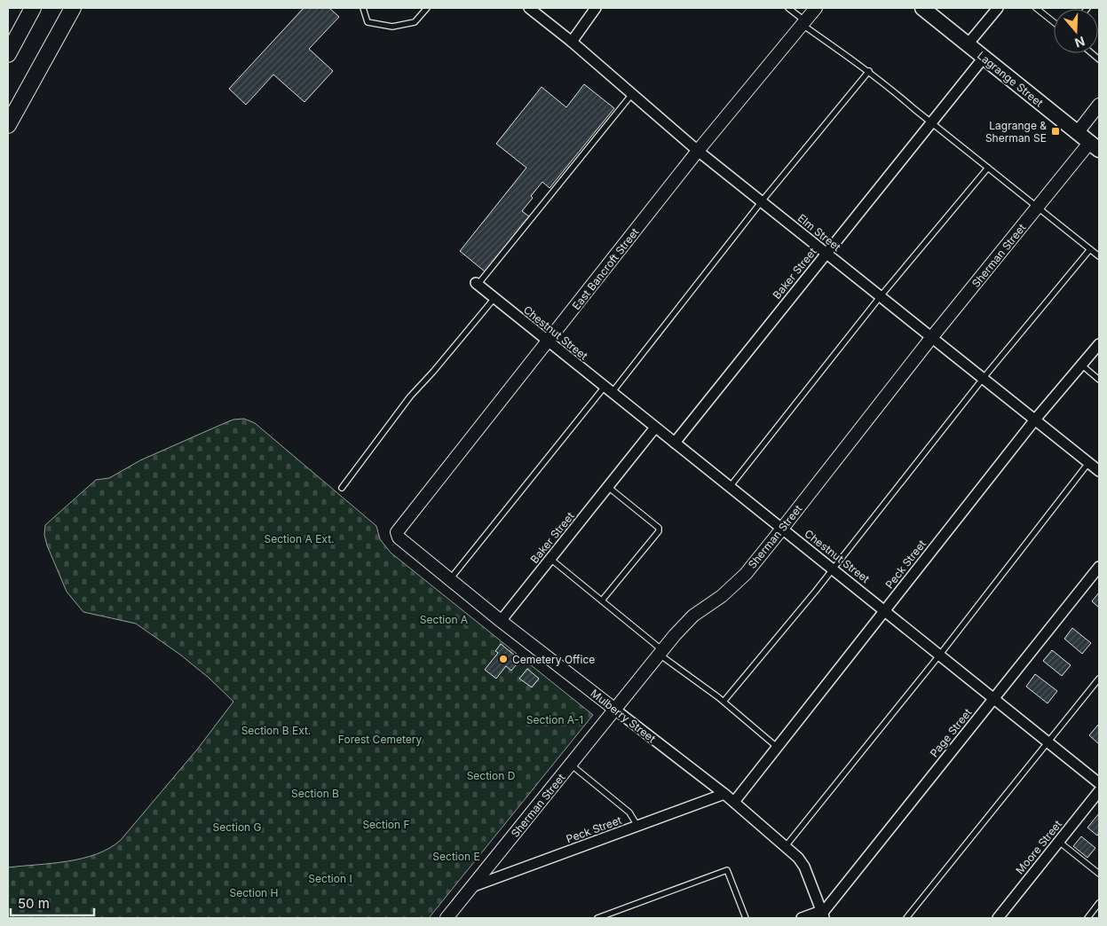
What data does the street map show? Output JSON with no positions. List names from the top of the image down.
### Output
{
  "streets": {
    "main road": ["Lagrange Street"],
    "street": [
      "Elm Street",
      "Sherman Street",
      "East Bancroft Street",
      "Baker Street",
      "Chestnut Street",
      "Peck Street",
      "Mulberry Street",
      "Page Street",
      "Moore Street"
    ]
  },
  "crossings": [
    ["Lagrange Street", "Sherman Street"],
    ["Lagrange Street", "Baker Street"],
    ["Elm Street", "Sherman Street"],
    ["Elm Street", "East Bancroft Street"],
    ["Elm Street", "Baker Street"],
    ["Elm Street", "Peck Street"],
    ["Sherman Street", "Chestnut Street"],
    ["Sherman Street", "Peck Street"],
    ["Sherman Street", "Mulberry Street"],
    ["East Bancroft Street", "Chestnut Street"],
    ["East Bancroft Street", "Mulberry Street"],
    ["Baker Street", "Chestnut Street"],
    ["Baker Street", "Mulberry Street"],
    ["Chestnut Street", "Peck Street"],
    ["Chestnut Street", "Page Street"],
    ["Peck Street", "Mulberry Street"],
    ["Mulberry Street", "Page Street"]
  ],
  "parks": [
    "Section A Ext.",
    "Section A",
    "Section A-1",
    "Section B Ext.",
    "Forest Cemetery",
    "Section D",
    "Section B",
    "Section F",
    "Section G",
    "Section E",
    "Section I",
    "Section H"
  ],
  "places": {
    "transit": ["Lagrange & Sherman SE"],
    "other": ["Cemetery Office"]
  },
  "scale_bar": "50 m",
  "north": "bottom"
}
